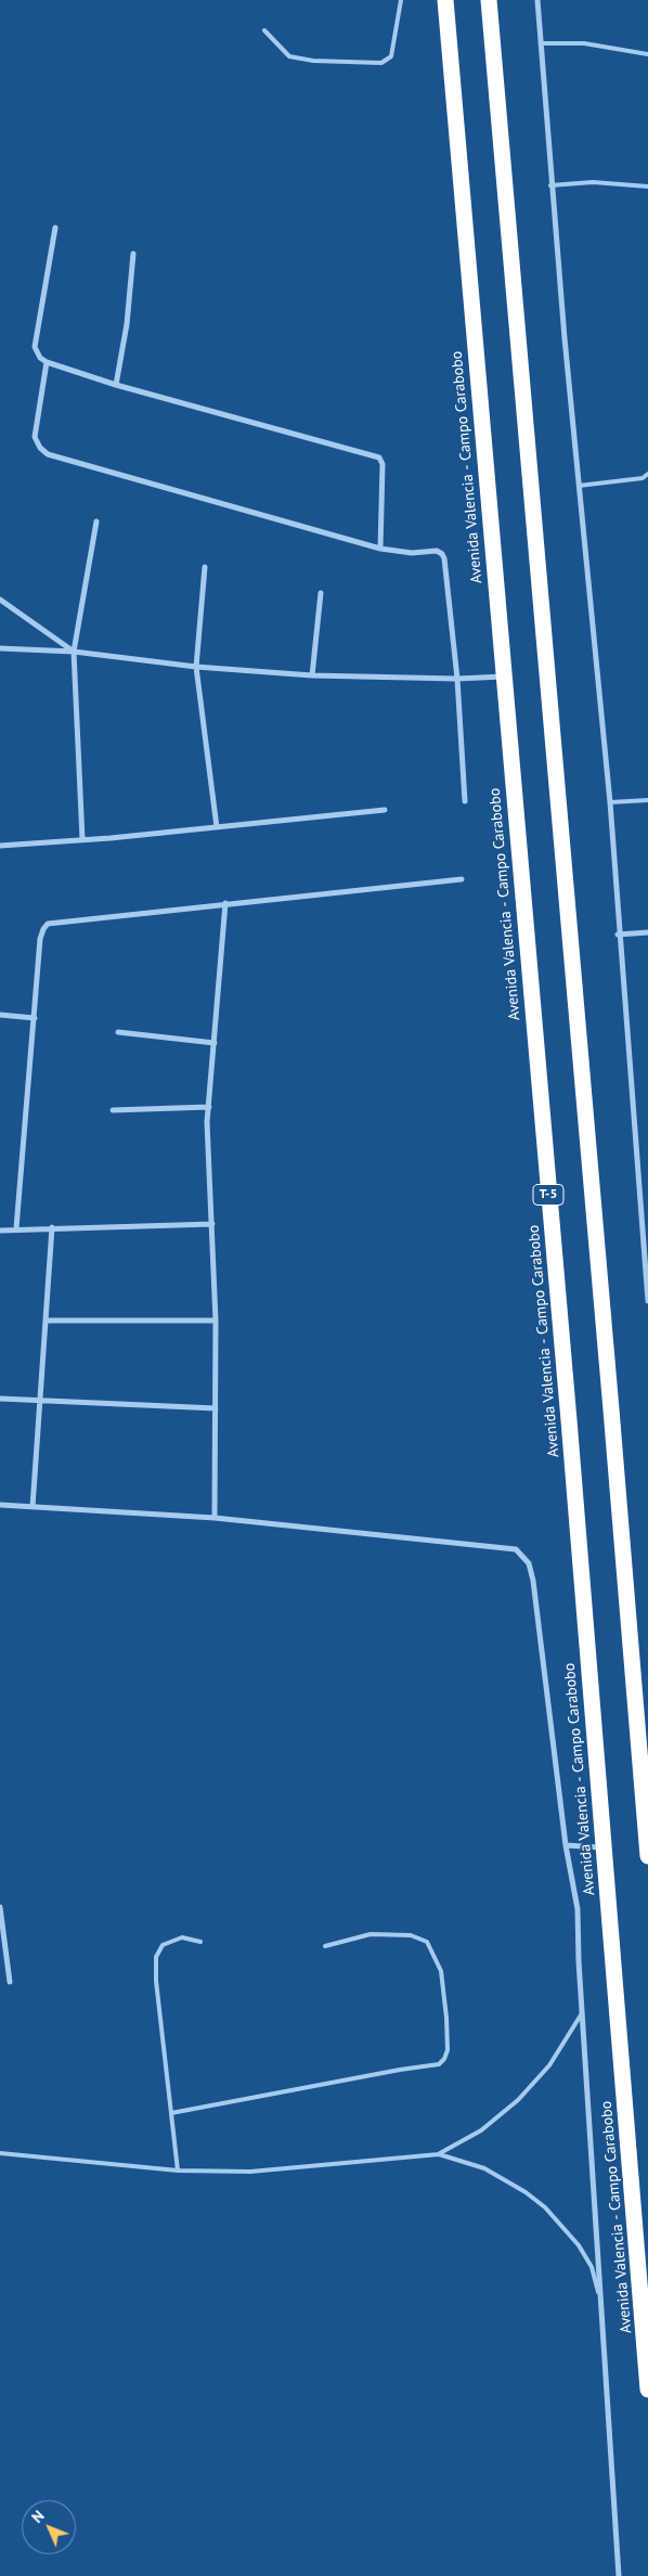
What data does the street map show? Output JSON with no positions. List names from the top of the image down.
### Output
{
  "streets": {
    "highway": ["Avenida Valencia - Campo Carabobo", "T-5"]
  },
  "north": "top left"
}
